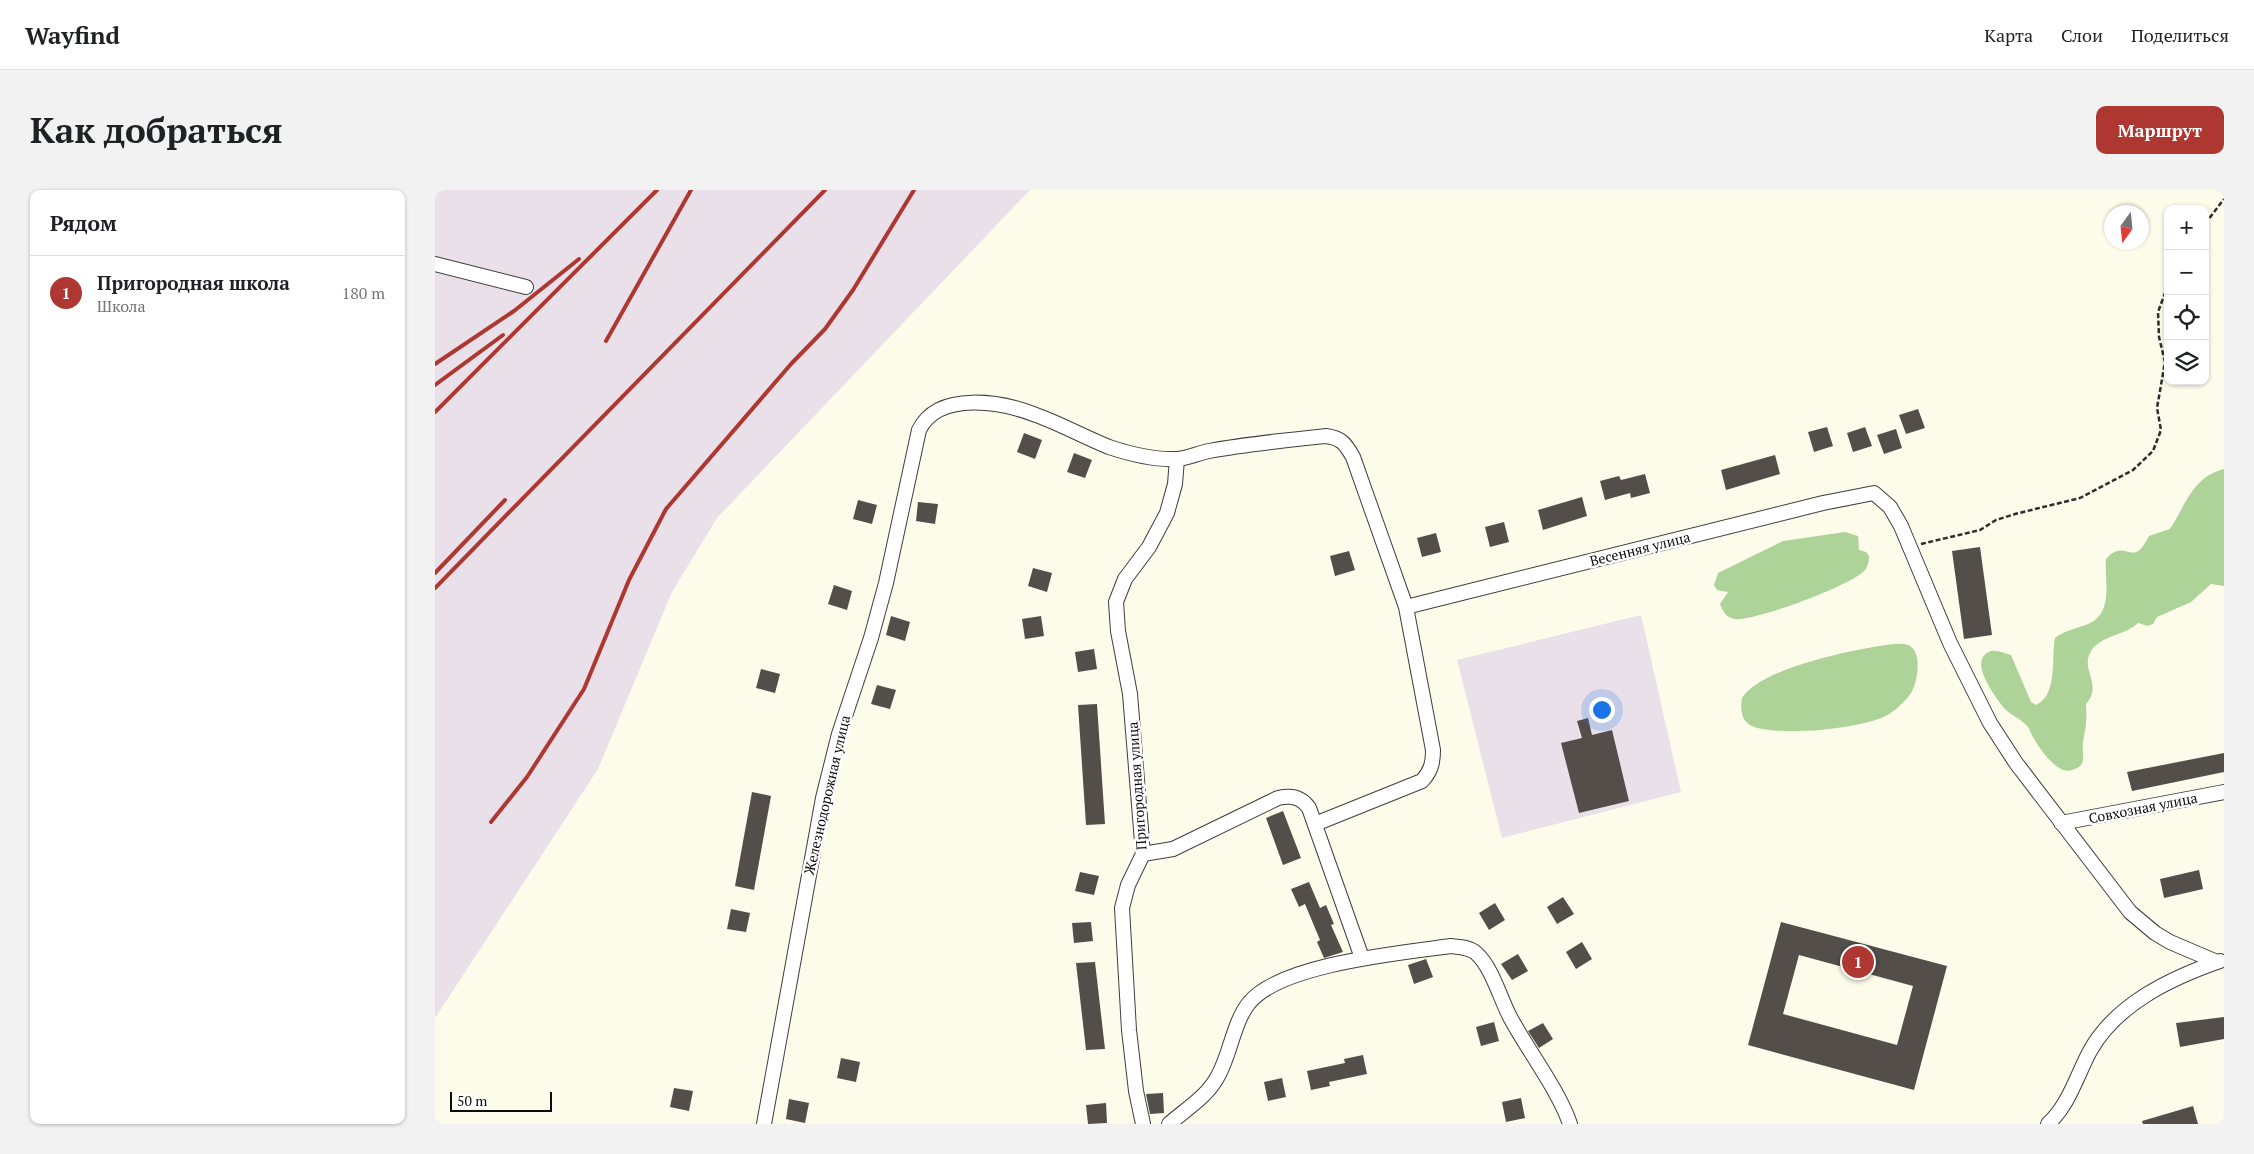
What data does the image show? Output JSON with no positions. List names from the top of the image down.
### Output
{
  "streets": {
    "street": [
      "Весенняя улица",
      "Пригородная улица",
      "Железнодорожная улица",
      "Совхозная улица"
    ]
  },
  "crossings": [
    ["Пригородная улица", "Железнодорожная улица"]
  ],
  "scale_bar": "50 m",
  "north": "bottom",
  "page": {
    "header": "Wayfind",
    "nav": ["Карта", "Слои", "Поделиться"],
    "buttons": "Маршрут",
    "title": "Как добраться",
    "heading": "Рядом",
    "map_buttons": ["+", "−"],
    "list": [
      {
        "mark": "1",
        "name": "Пригородная школа",
        "note": "Школа",
        "value": "180 m"
      }
    ],
    "pins": "1",
    "scale": "50 m"
  }
}
